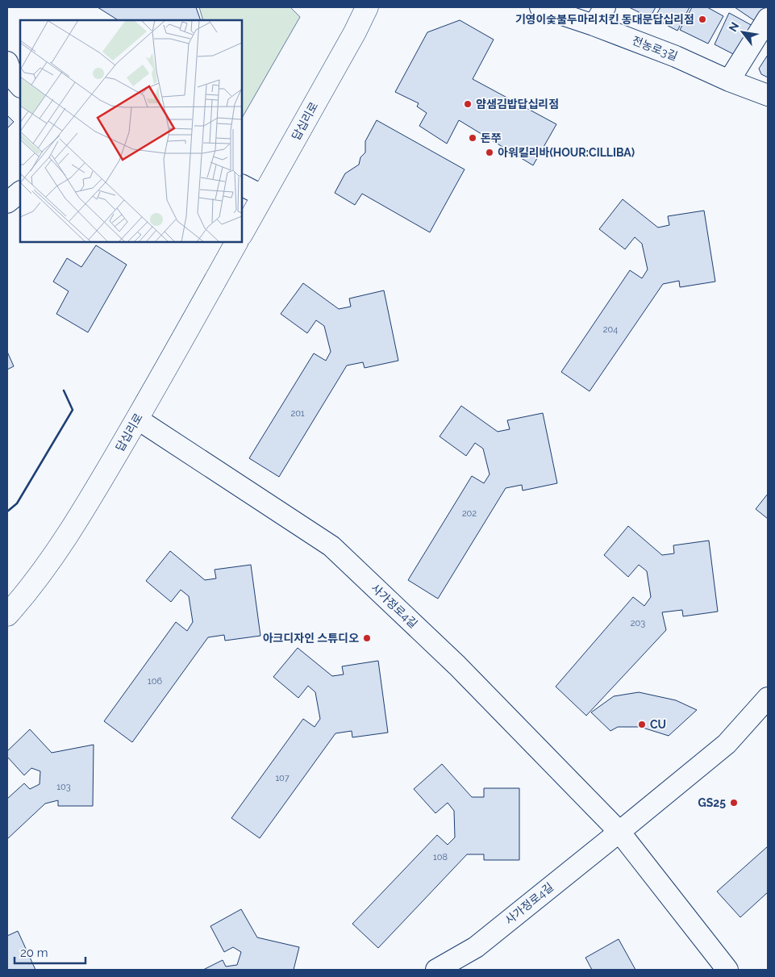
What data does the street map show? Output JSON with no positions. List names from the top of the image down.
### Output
{
  "streets": {
    "main road": ["답십리로"],
    "street": ["전농로3길", "사가정로4길"]
  },
  "crossings": [
    ["답십리로", "사가정로4길"]
  ],
  "places": [
    "기영이숯불두마리치킨 동대문답십리점",
    "얌샘김밥답십리점",
    "돈쭈",
    "아워킬리바(HOUR:CILLIBA)",
    "아크디자인 스튜디오",
    "CU",
    "GS25"
  ],
  "house_numbers": [
    "204",
    "201",
    "202",
    "203",
    "106",
    "107",
    "103",
    "108"
  ],
  "scale_bar": "20 m",
  "north": "top left"
}
